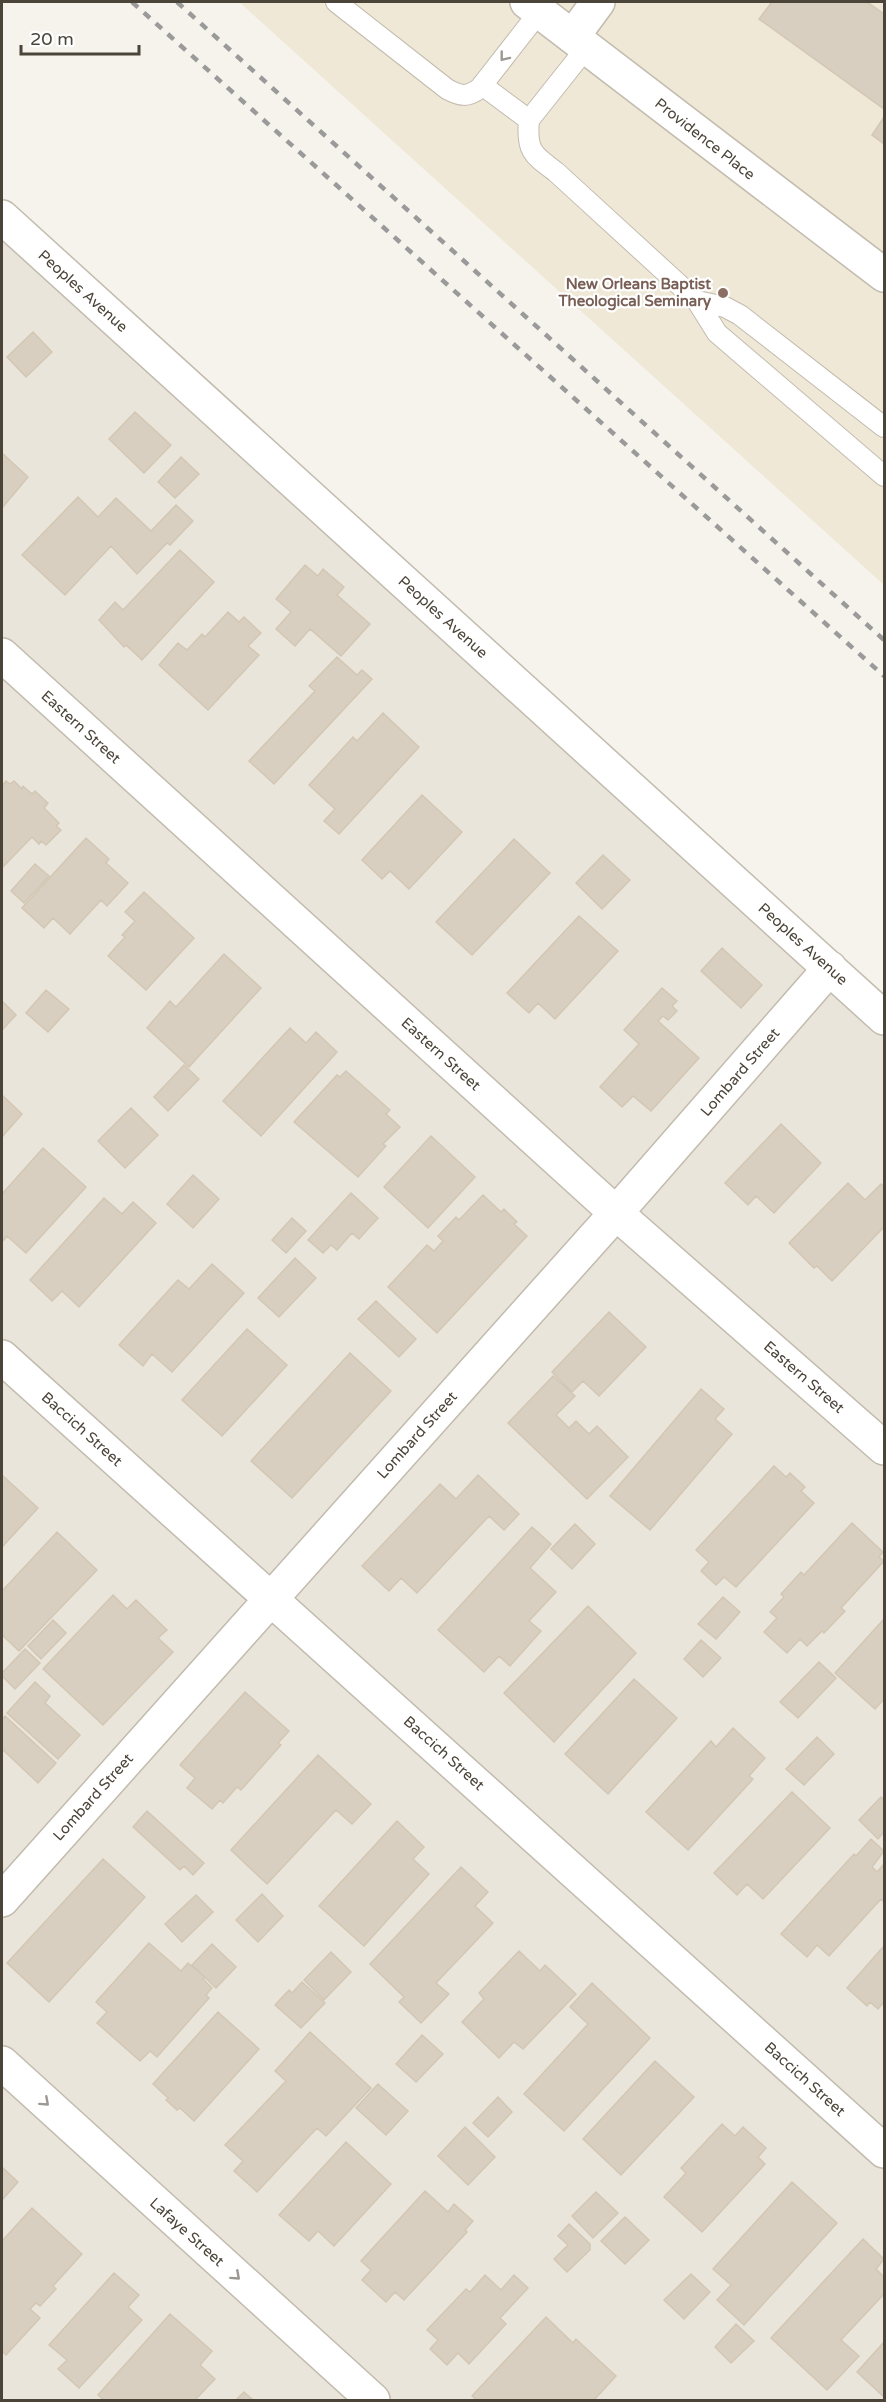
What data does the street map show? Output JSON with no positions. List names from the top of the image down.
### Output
{
  "streets": {
    "street": [
      "Providence Place",
      "Peoples Avenue",
      "Eastern Street",
      "Lombard Street",
      "Baccich Street",
      "Lafaye Street"
    ]
  },
  "crossings": [
    ["Peoples Avenue", "Lombard Street"],
    ["Eastern Street", "Lombard Street"],
    ["Lombard Street", "Baccich Street"]
  ],
  "one_way": ["Lafaye Street"],
  "places": ["New Orleans Baptist Theological Seminary"],
  "scale_bar": "20 m"
}
